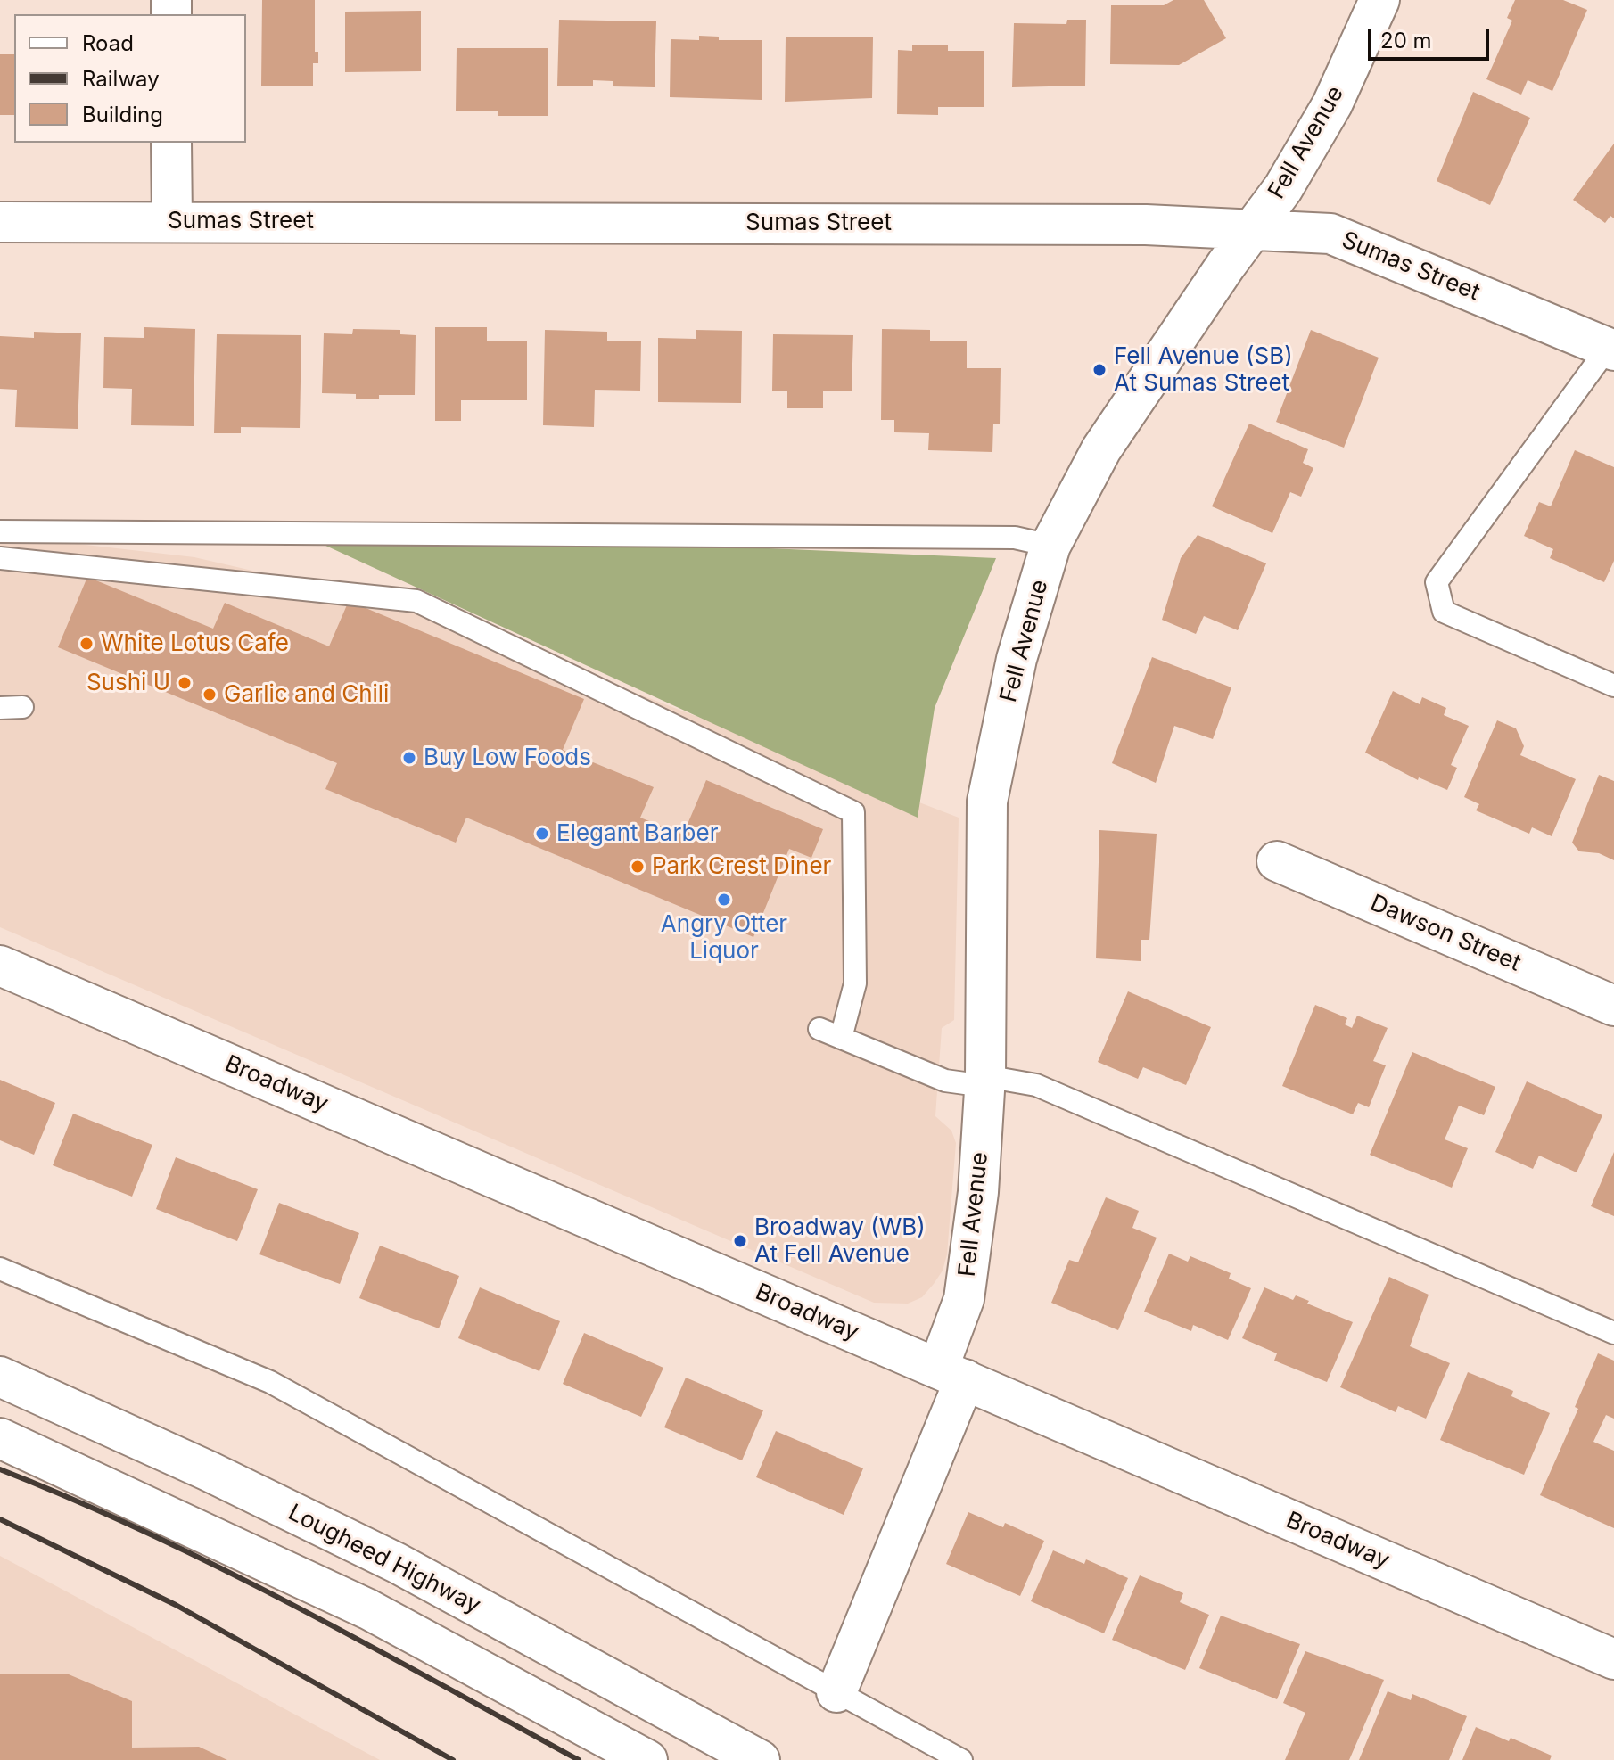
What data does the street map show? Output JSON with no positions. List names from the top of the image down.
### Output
{
  "streets": {
    "street": [
      "Fell Avenue",
      "Sumas Street",
      "Dawson Street",
      "Broadway",
      "Lougheed Highway"
    ]
  },
  "crossings": [
    ["Fell Avenue", "Sumas Street"],
    ["Fell Avenue", "Broadway"]
  ],
  "places": [
    "Fell Avenue (SB) At Sumas Street",
    "White Lotus Cafe",
    "Sushi U",
    "Garlic and Chili",
    "Buy Low Foods",
    "Elegant Barber",
    "Park Crest Diner",
    "Angry Otter Liquor",
    "Broadway (WB) At Fell Avenue"
  ],
  "legend": ["Road", "Railway", "Building"],
  "scale_bar": "20 m"
}
